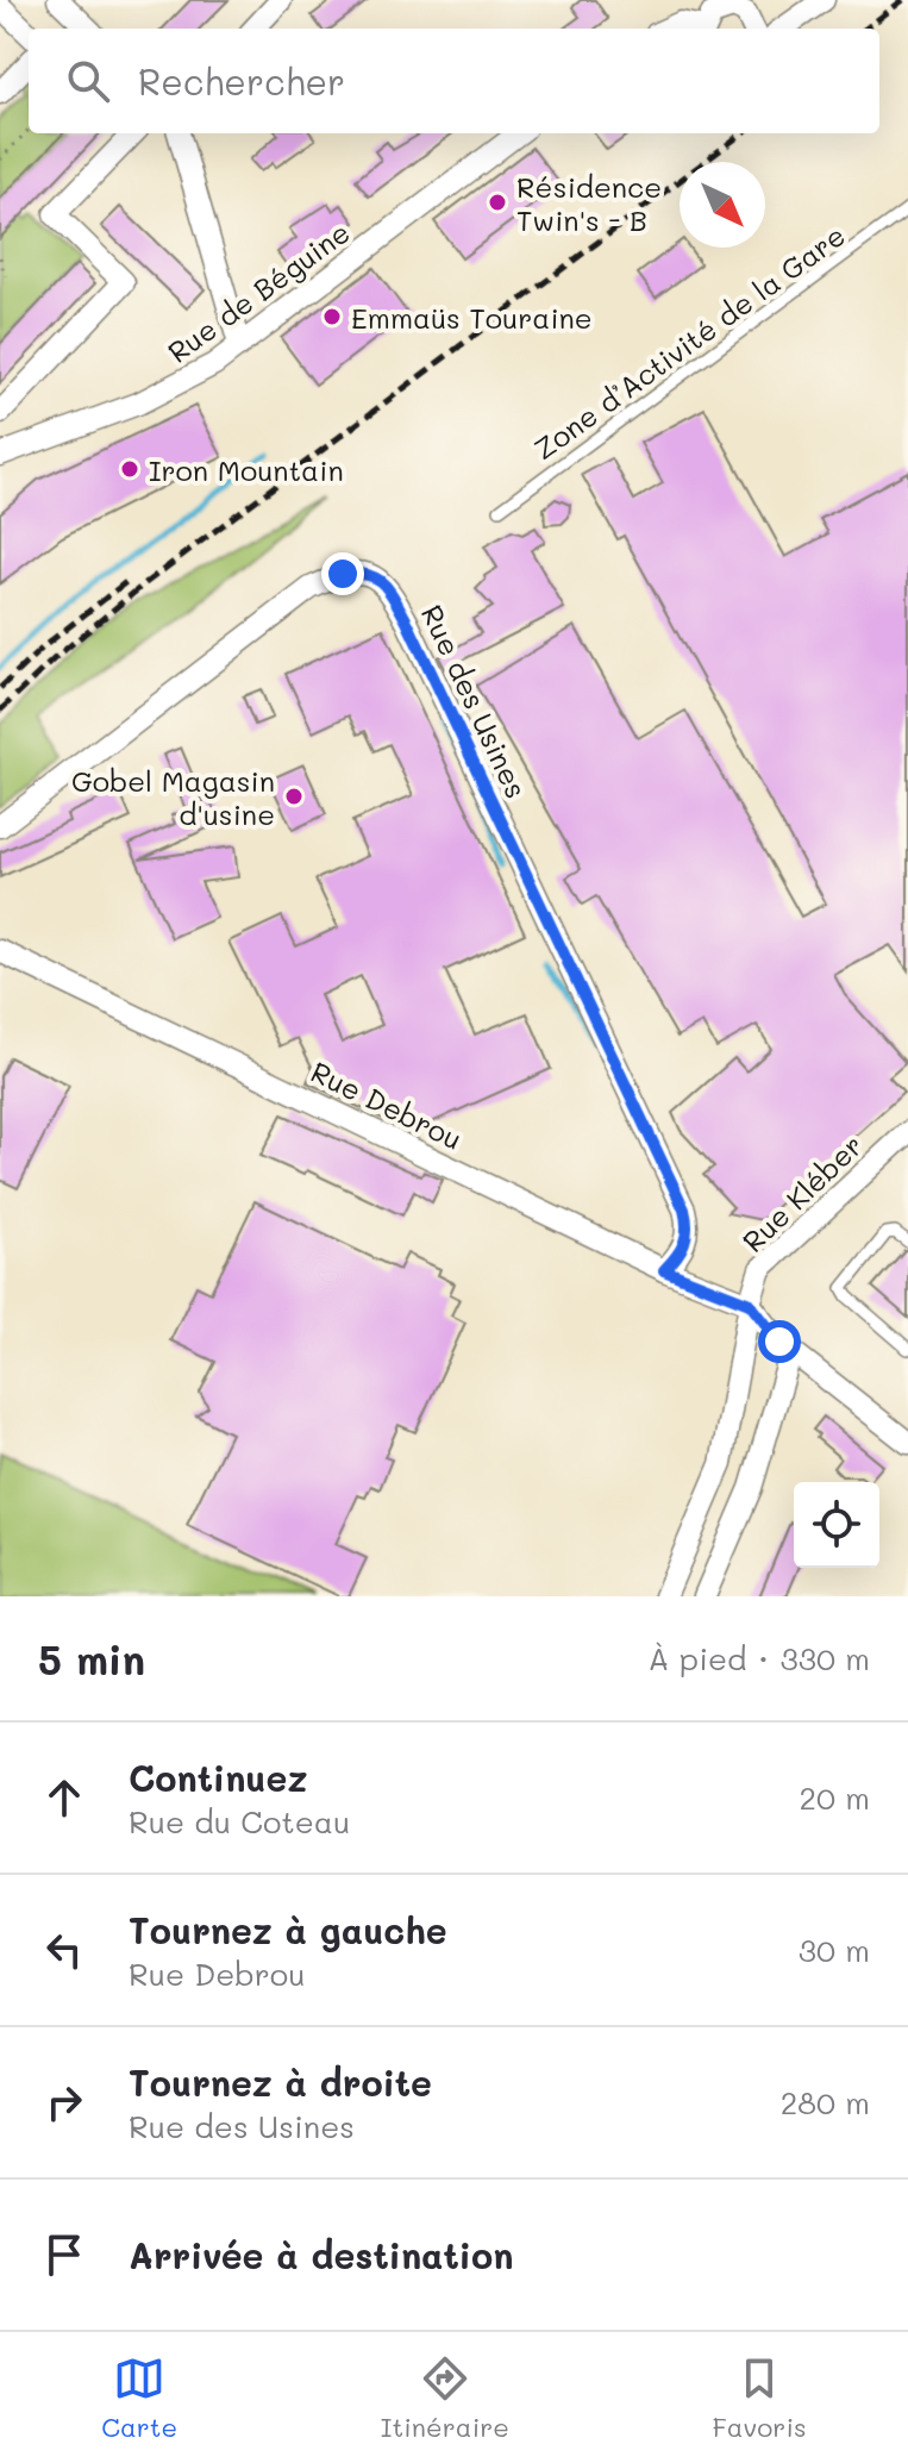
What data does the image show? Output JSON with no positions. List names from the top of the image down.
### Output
{
  "streets": {
    "street": [
      "Rue de Béguine",
      "Rue des Usines",
      "Rue Debrou",
      "Rue Kléber"
    ],
    "lane": ["Zone d’Activité de la Gare"]
  },
  "crossings": [
    ["Rue des Usines", "Rue Debrou"],
    ["Rue Debrou", "Rue Kléber"]
  ],
  "places": [
    "Résidence Twin's - B",
    "Emmaüs Touraine",
    "Iron Mountain",
    "Gobel Magasin d'usine"
  ],
  "north": "bottom right",
  "page": {
    "search": "Rechercher",
    "heading": ["5 min", "À pied · 330 m"],
    "list": [
      ["Continuez", "Rue du Coteau", "20 m"],
      ["Tournez à gauche", "Rue Debrou", "30 m"],
      ["Tournez à droite", "Rue des Usines", "280 m"],
      "Arrivée à destination"
    ],
    "nav": ["Carte", "Itinéraire", "Favoris"]
  }
}
